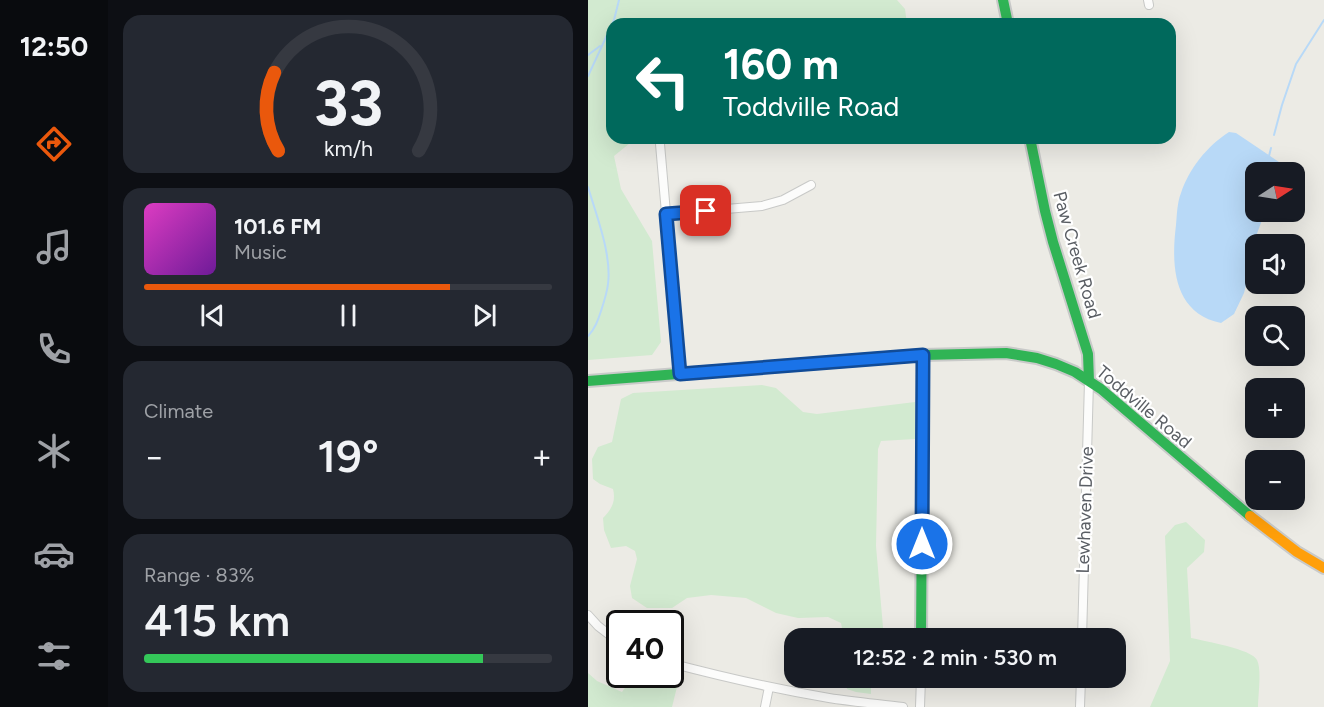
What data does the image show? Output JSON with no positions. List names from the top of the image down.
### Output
{
  "streets": {
    "street": ["Paw Creek Road", "Toddville Road", "Lewhaven Drive"]
  },
  "crossings": [
    ["Paw Creek Road", "Toddville Road"],
    ["Paw Creek Road", "Lewhaven Drive"],
    ["Toddville Road", "Lewhaven Drive"]
  ],
  "north": "right",
  "page": {
    "tabs": "12:50",
    "turn": ["160 m", "Toddville Road"],
    "map_buttons": ["+", "−"],
    "song": ["101.6 FM", "Music"],
    "tile": [
      "Climate",
      ["Range · 83%", "415 km"]
    ],
    "heat": ["−", "19°", "+"],
    "limit": "40",
    "trip": "12:52 · 2 min · 530 m",
    "gauge": ["33", "km/h"]
  }
}
